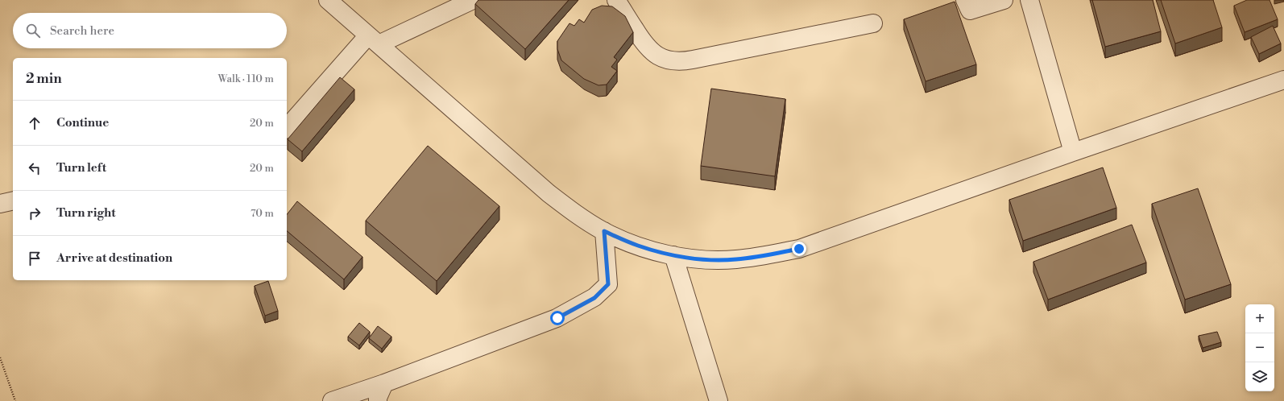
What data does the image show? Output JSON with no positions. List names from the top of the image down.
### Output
{
  "page": {
    "search": "Search here",
    "heading": ["2 min", "Walk · 110 m"],
    "list": [
      ["Continue", "20 m"],
      ["Turn left", "20 m"],
      ["Turn right", "70 m"],
      "Arrive at destination"
    ],
    "map_buttons": ["+", "−"]
  }
}
